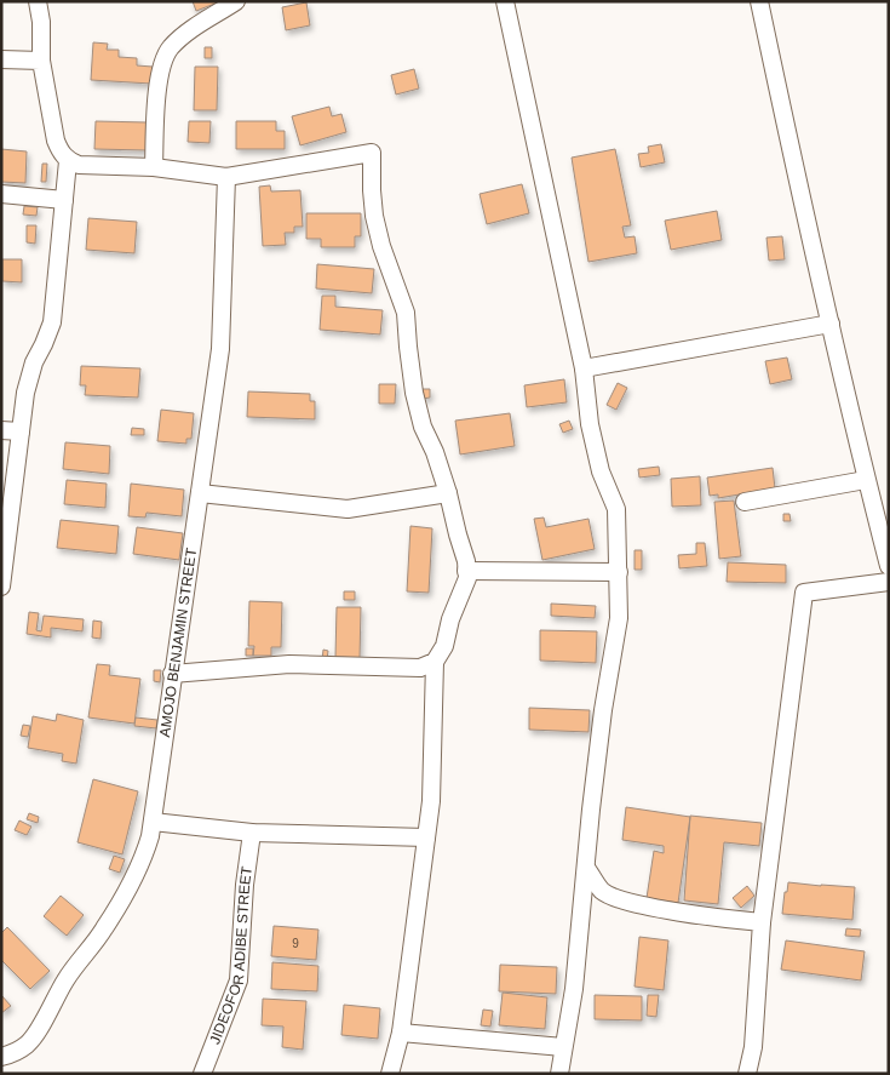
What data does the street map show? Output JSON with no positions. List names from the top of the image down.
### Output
{
  "streets": {
    "street": ["AMOJO BENJAMIN STREET", "JIDEOFOR ADIBE STREET"]
  },
  "house_numbers": ["9"]
}
